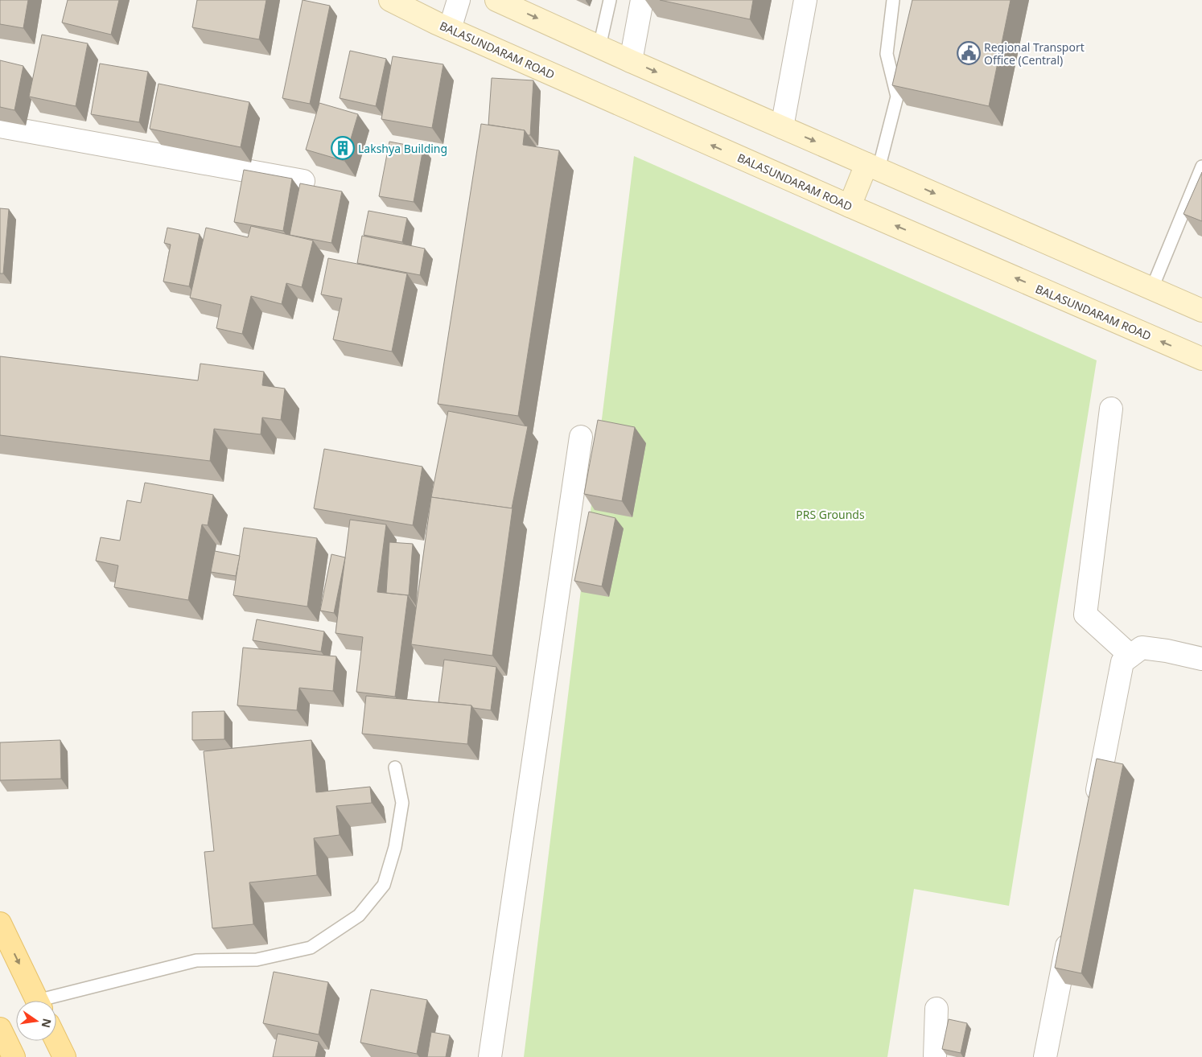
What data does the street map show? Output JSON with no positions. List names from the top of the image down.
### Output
{
  "streets": {
    "main road": ["BALASUNDARAM ROAD"]
  },
  "parks": ["PRS Grounds"],
  "places": {
    "public building": ["Regional Transport Office (Central)"],
    "building": ["Lakshya Building"]
  },
  "north": "right"
}
